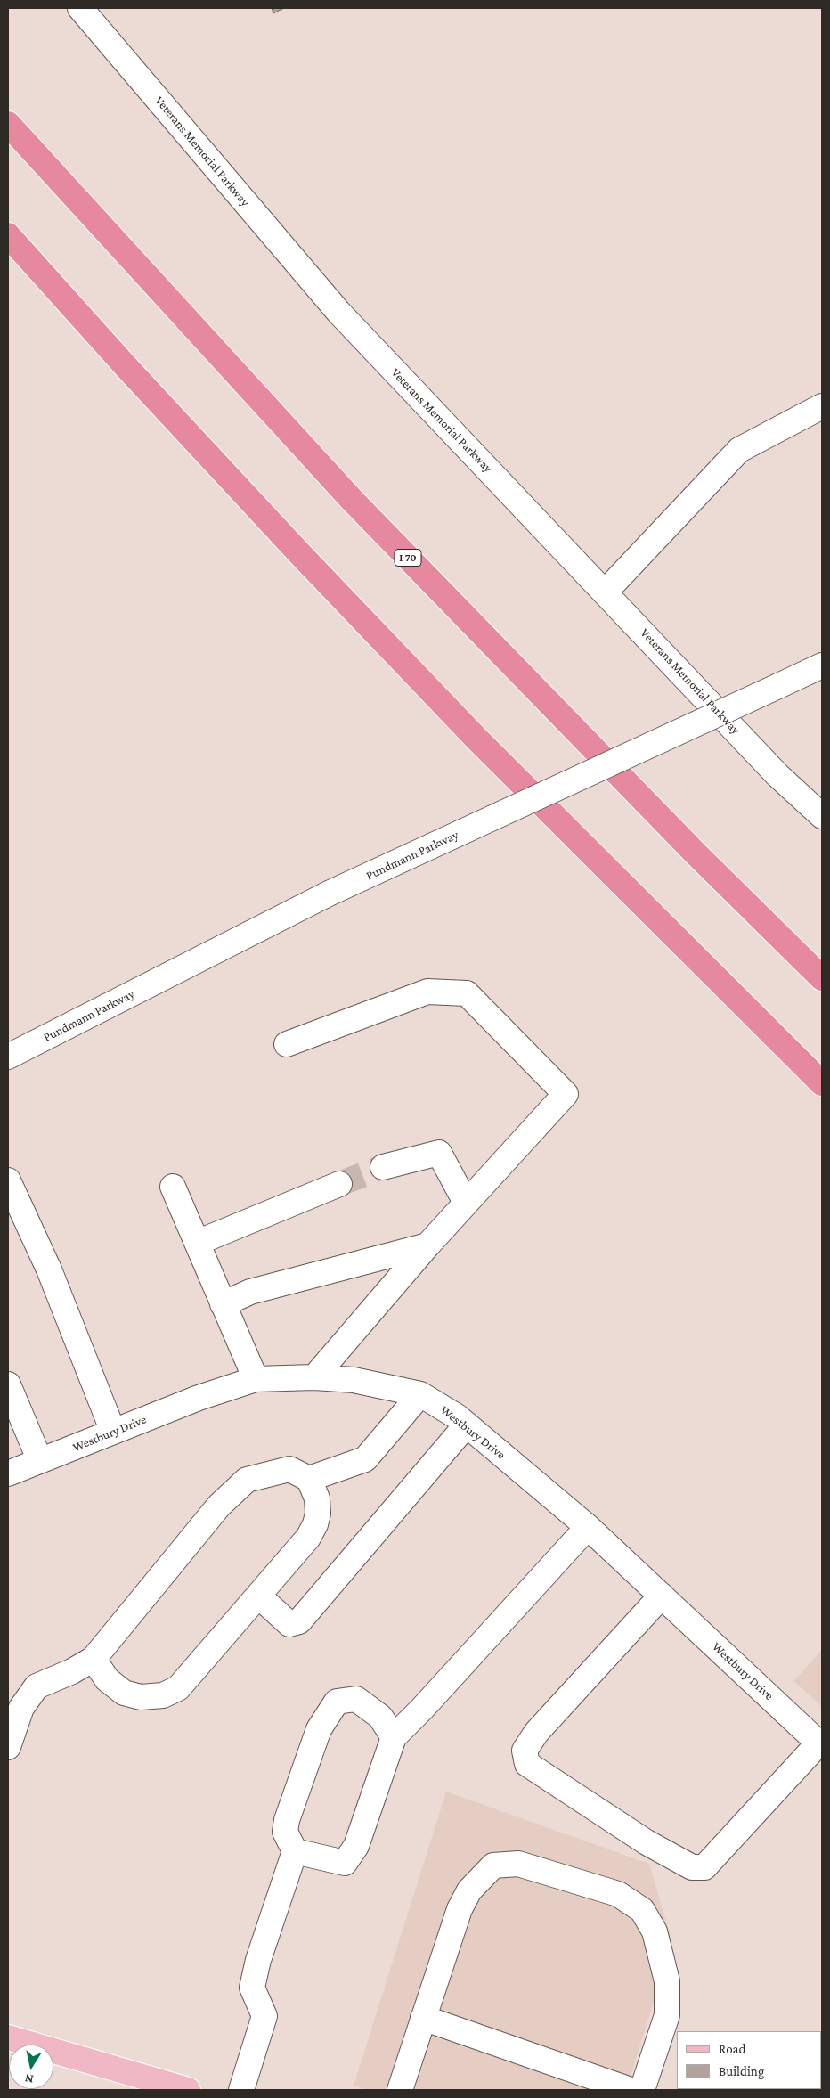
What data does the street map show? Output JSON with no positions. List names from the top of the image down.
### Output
{
  "streets": {
    "highway": ["I 70"],
    "street": ["Veterans Memorial Parkway", "Pundmann Parkway", "Westbury Drive"]
  },
  "legend": ["Road", "Building"],
  "north": "bottom"
}
